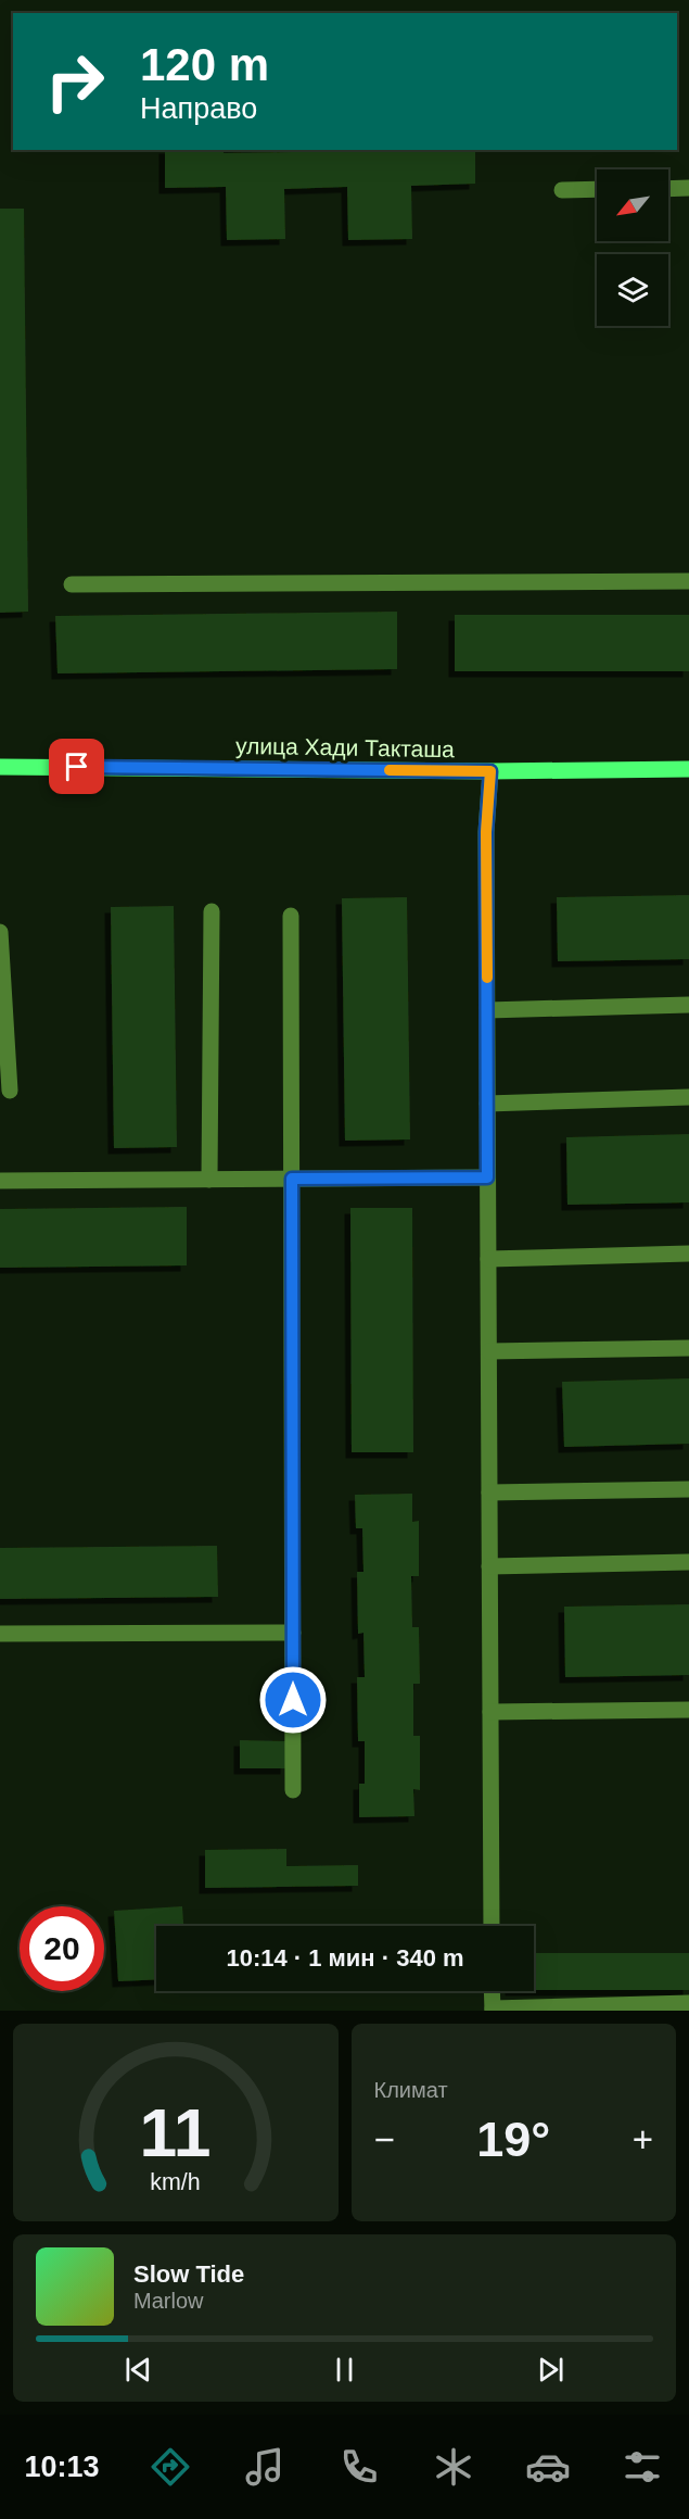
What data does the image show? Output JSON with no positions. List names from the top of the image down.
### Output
{
  "streets": {
    "main road": ["улица Хади Такташа"]
  },
  "north": "bottom left",
  "page": {
    "turn": ["120 m", "Направо"],
    "limit": "20",
    "trip": "10:14 · 1 мин · 340 m",
    "tile": "Климат",
    "heat": ["−", "19°", "+"],
    "song": ["Slow Tide", "Marlow"],
    "tabs": "10:13",
    "gauge": ["11", "km/h"]
  }
}
